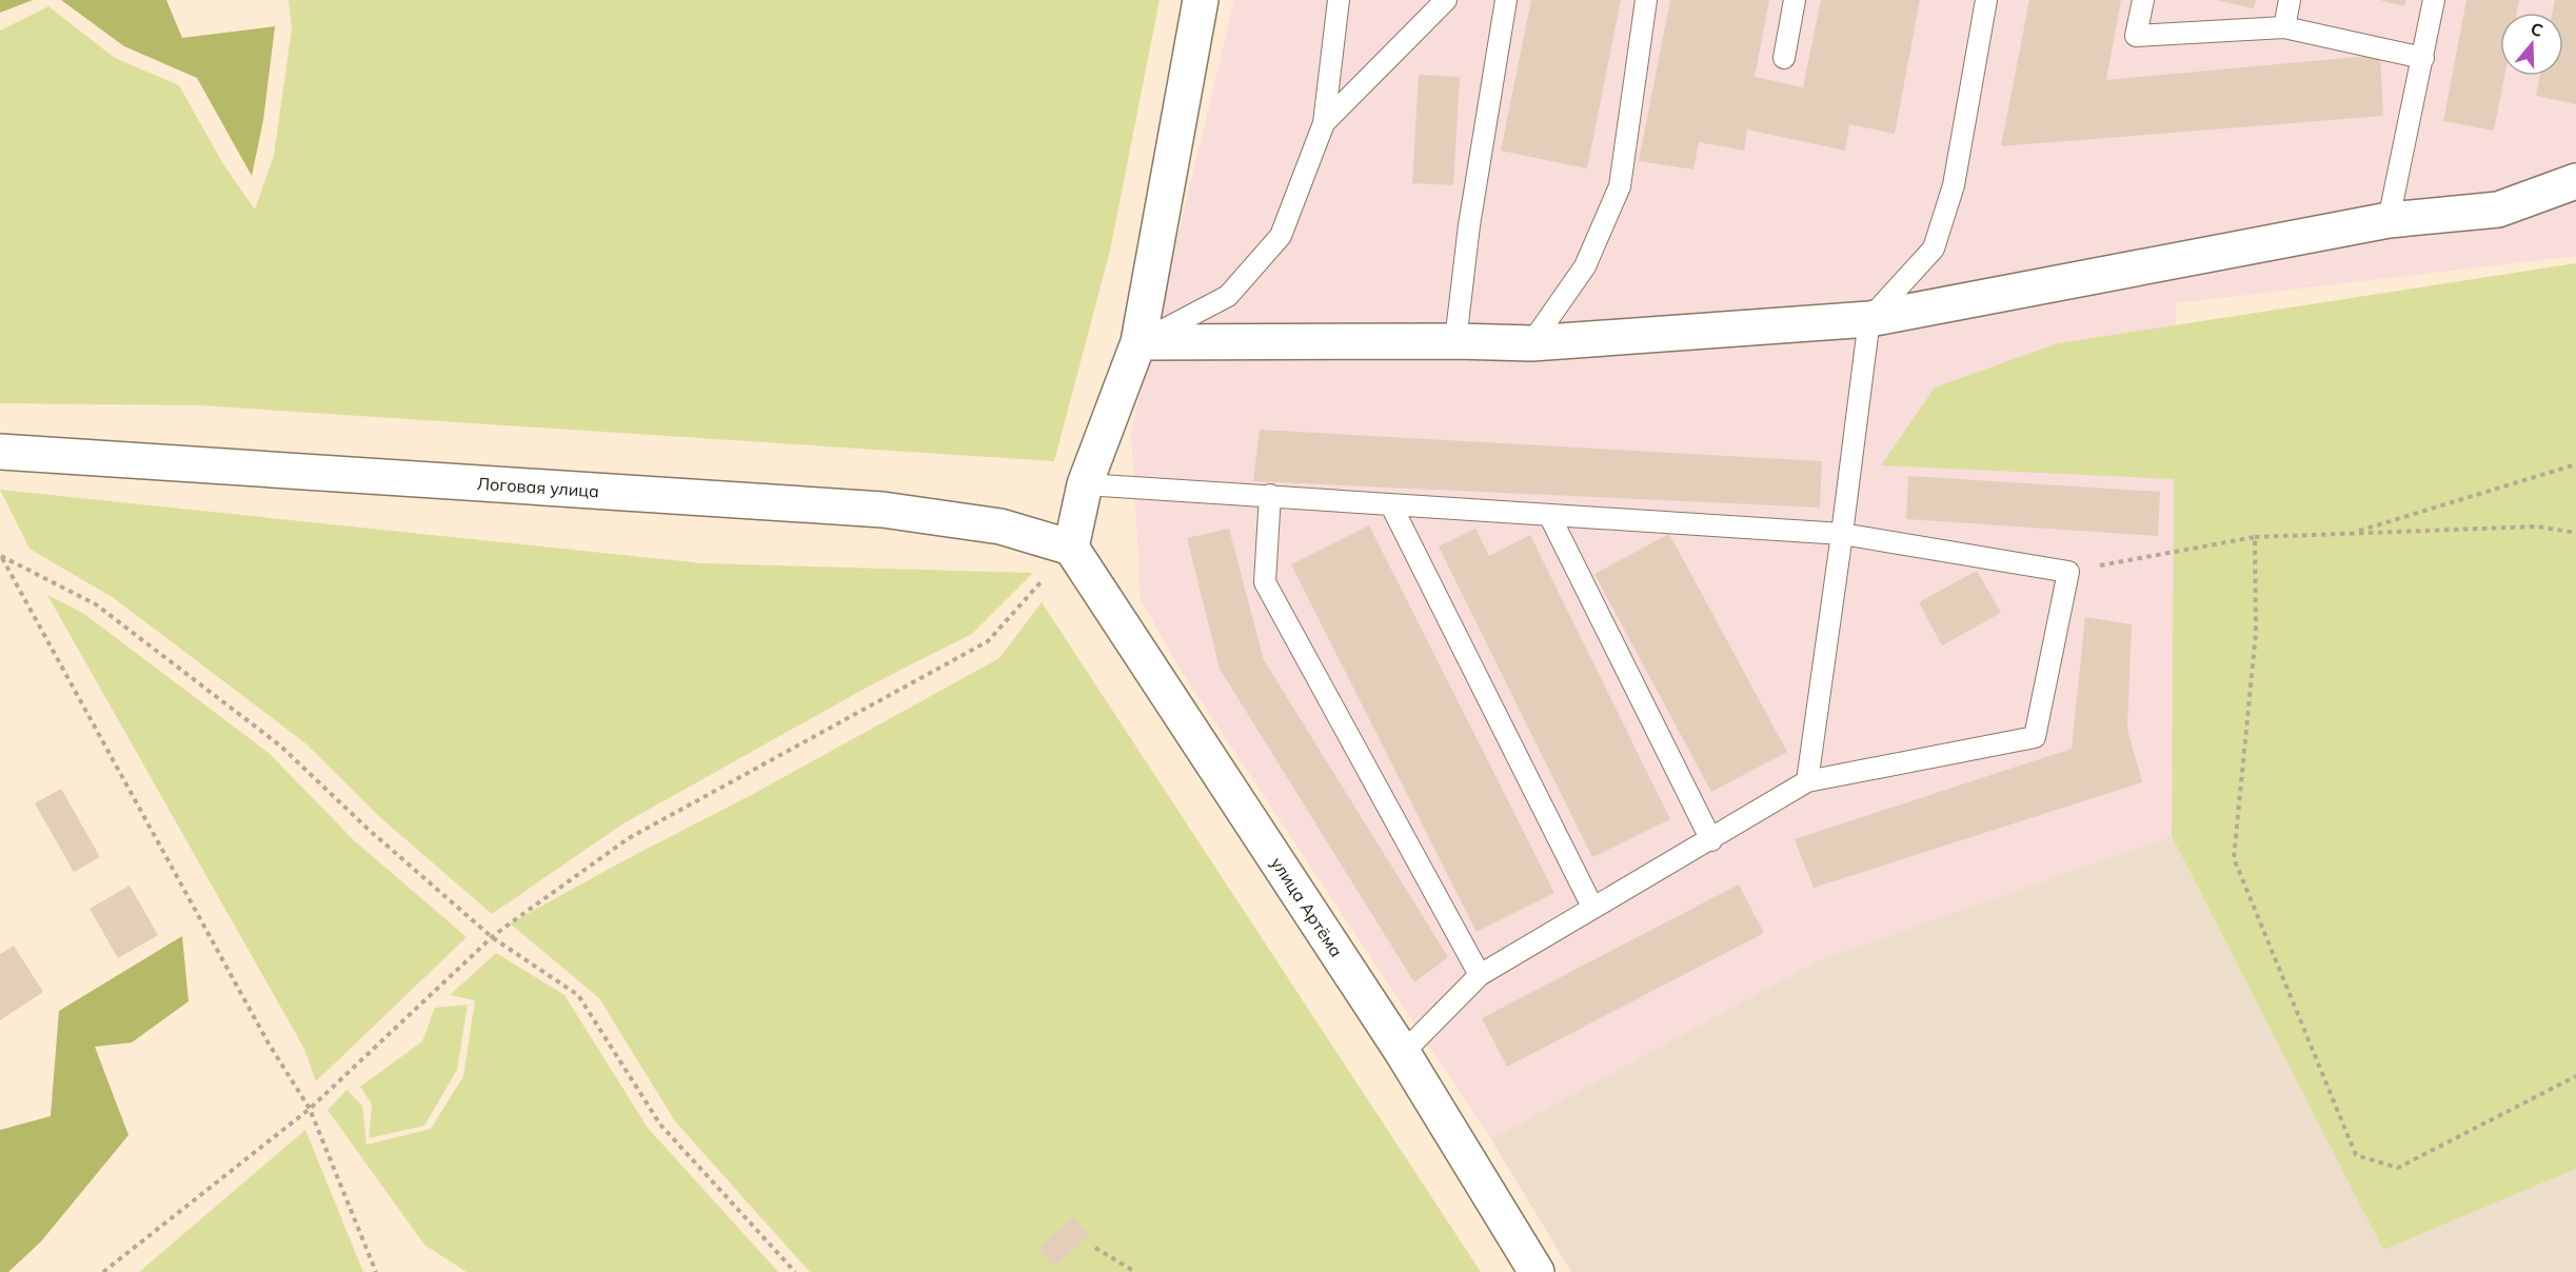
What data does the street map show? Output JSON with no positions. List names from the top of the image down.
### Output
{
  "streets": {
    "street": ["Логовая улица", "улица Артёма"]
  },
  "crossings": [
    ["Логовая улица", "улица Артёма"]
  ],
  "north": "top"
}
